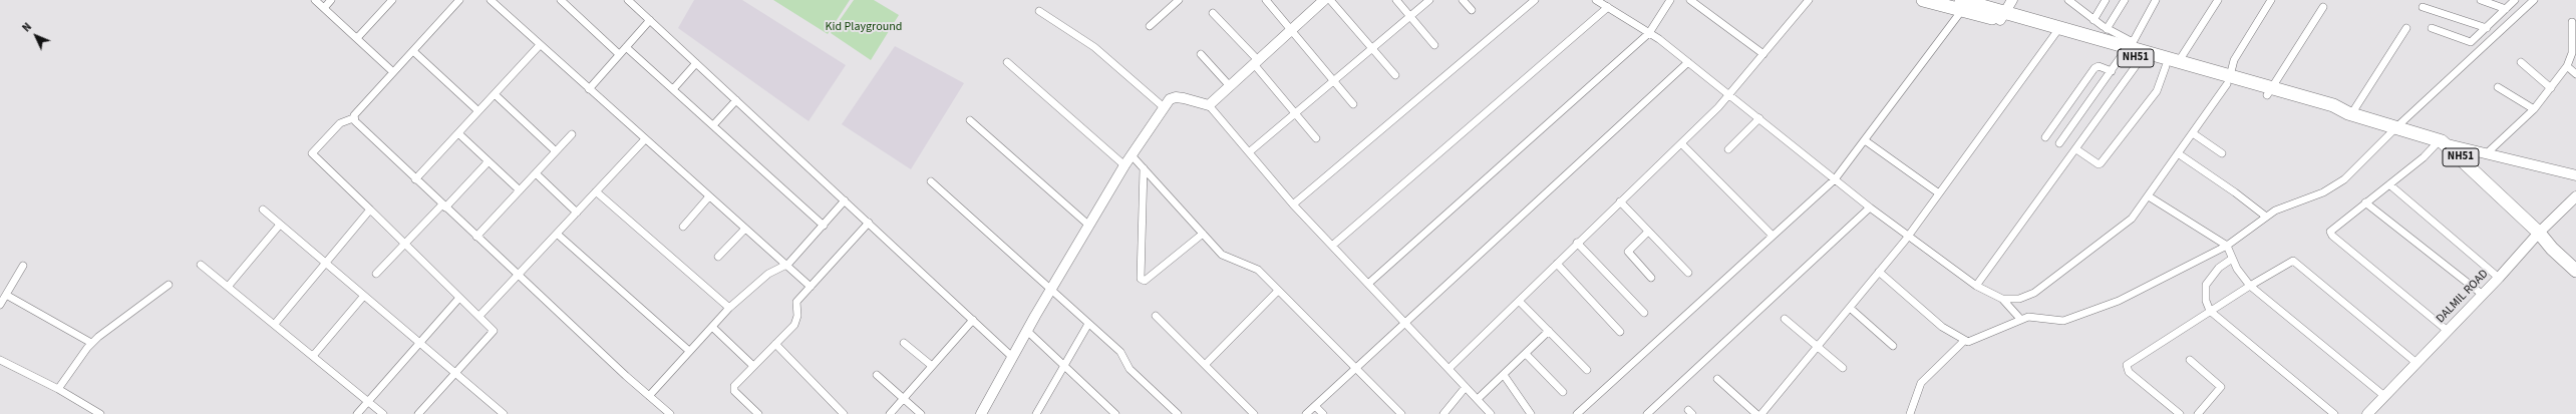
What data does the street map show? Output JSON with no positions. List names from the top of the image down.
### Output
{
  "streets": {
    "highway": ["NH51"],
    "street": ["DALMIL ROAD"]
  },
  "crossings": [
    ["NH51", "DALMIL ROAD"]
  ],
  "parks": ["Kid Playground"],
  "north": "top left"
}
